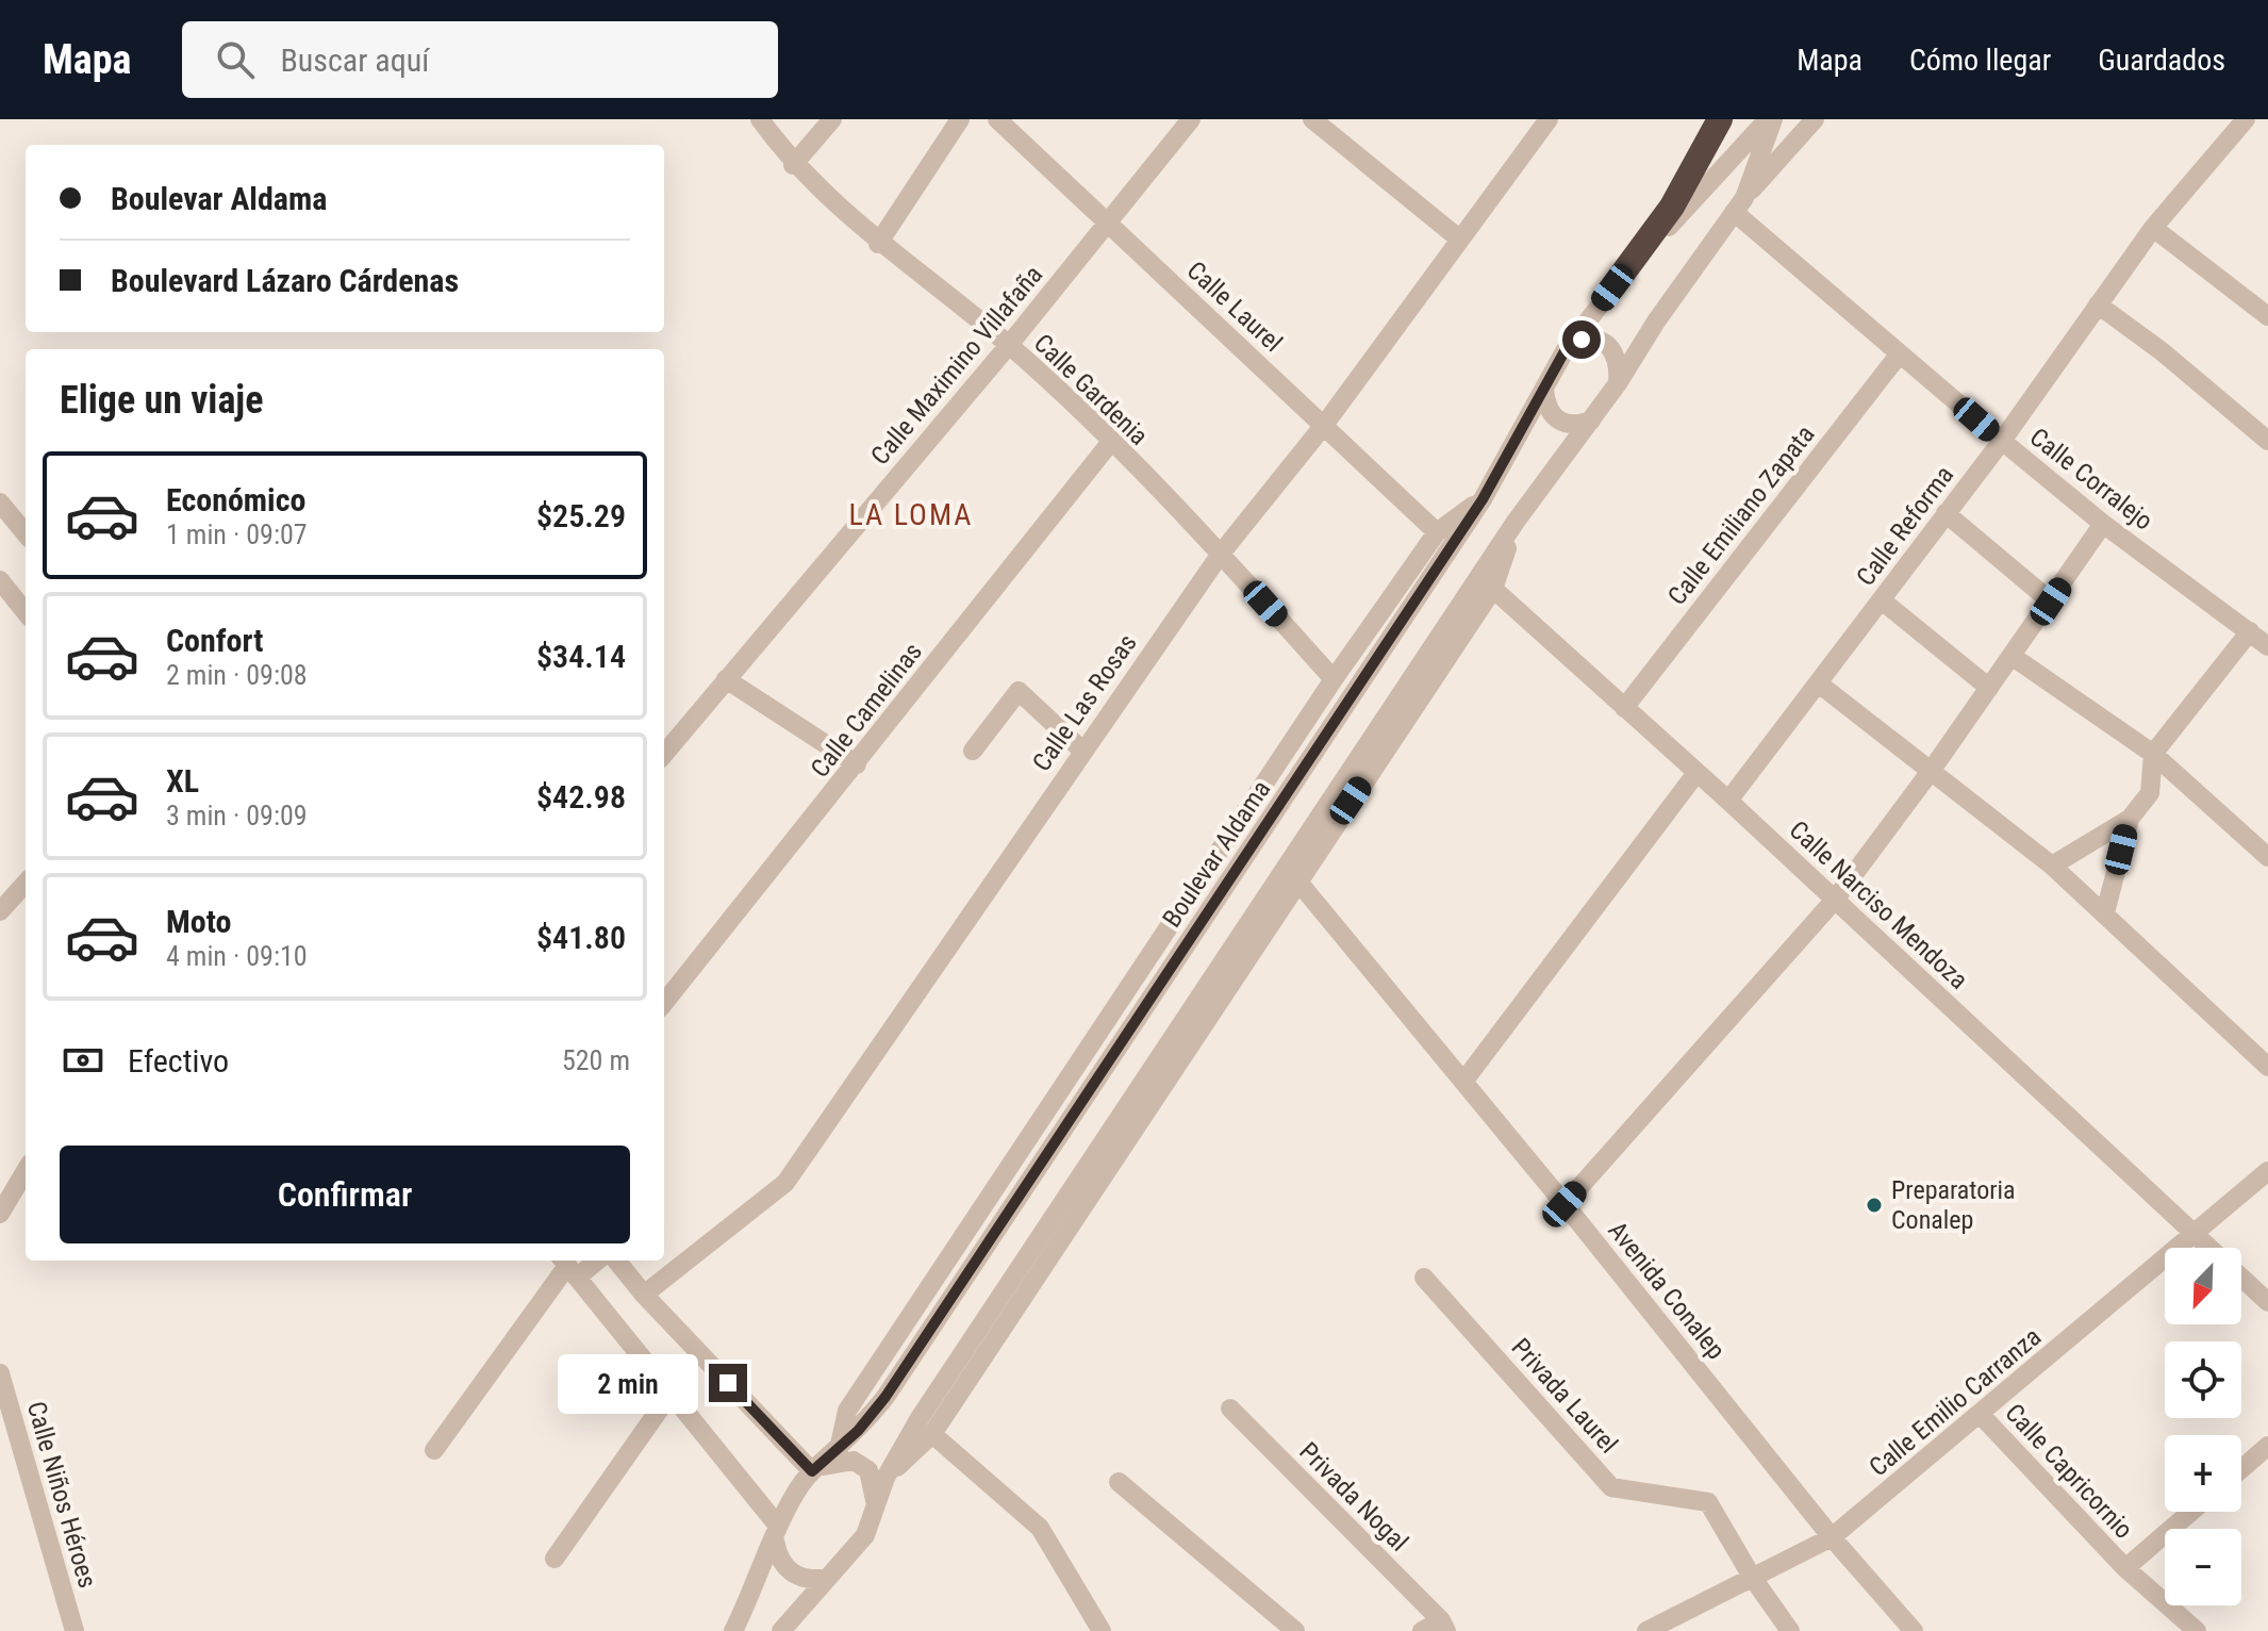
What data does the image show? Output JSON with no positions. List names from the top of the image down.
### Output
{
  "streets": {
    "street": [
      "Calle Laurel",
      "Calle Maximino Villafaña",
      "Calle Gardenia",
      "Calle Corralejo",
      "Calle Emiliano Zapata",
      "Calle Reforma",
      "Calle Las Rosas",
      "Calle Camelinas",
      "Boulevar Aldama",
      "Calle Narciso Mendoza",
      "Avenida Conalep",
      "Privada Laurel",
      "Calle Emilio Carranza",
      "Calle Capricornio",
      "Calle Niños Héroes",
      "Privada Nogal"
    ]
  },
  "crossings": [
    ["Calle Laurel", "Calle Maximino Villafaña"],
    ["Calle Laurel", "Calle Las Rosas"],
    ["Calle Maximino Villafaña", "Calle Gardenia"],
    ["Calle Gardenia", "Calle Las Rosas"],
    ["Calle Gardenia", "Calle Camelinas"],
    ["Calle Corralejo", "Calle Emiliano Zapata"],
    ["Calle Corralejo", "Calle Reforma"],
    ["Calle Corralejo", "Boulevar Aldama"],
    ["Calle Emiliano Zapata", "Calle Narciso Mendoza"],
    ["Calle Reforma", "Calle Narciso Mendoza"],
    ["Boulevar Aldama", "Calle Narciso Mendoza"],
    ["Boulevar Aldama", "Avenida Conalep"],
    ["Calle Narciso Mendoza", "Calle Emilio Carranza"],
    ["Avenida Conalep", "Calle Emilio Carranza"],
    ["Privada Laurel", "Calle Emilio Carranza"],
    ["Calle Emilio Carranza", "Calle Capricornio"]
  ],
  "districts": ["LA LOMA"],
  "places": ["Preparatoria Conalep"],
  "north": "bottom left",
  "page": {
    "header": "Mapa",
    "search": "Buscar aquí",
    "nav": ["Mapa", "Cómo llegar", "Guardados"],
    "banner": ["Boulevar Aldama", "Boulevard Lázaro Cárdenas"],
    "heading": "Elige un viaje",
    "list": [
      {
        "name": "Económico",
        "note": "1 min · 09:07",
        "value": "$25.29"
      },
      {
        "name": "Confort",
        "note": "2 min · 09:08",
        "value": "$34.14"
      },
      {
        "name": "XL",
        "note": "3 min · 09:09",
        "value": "$42.98"
      },
      {
        "name": "Moto",
        "note": "4 min · 09:10",
        "value": "$41.80"
      }
    ],
    "pay": ["Efectivo", "520 m"],
    "buttons": "Confirmar",
    "map_buttons": ["+", "−"],
    "bubble": "2 min"
  }
}
